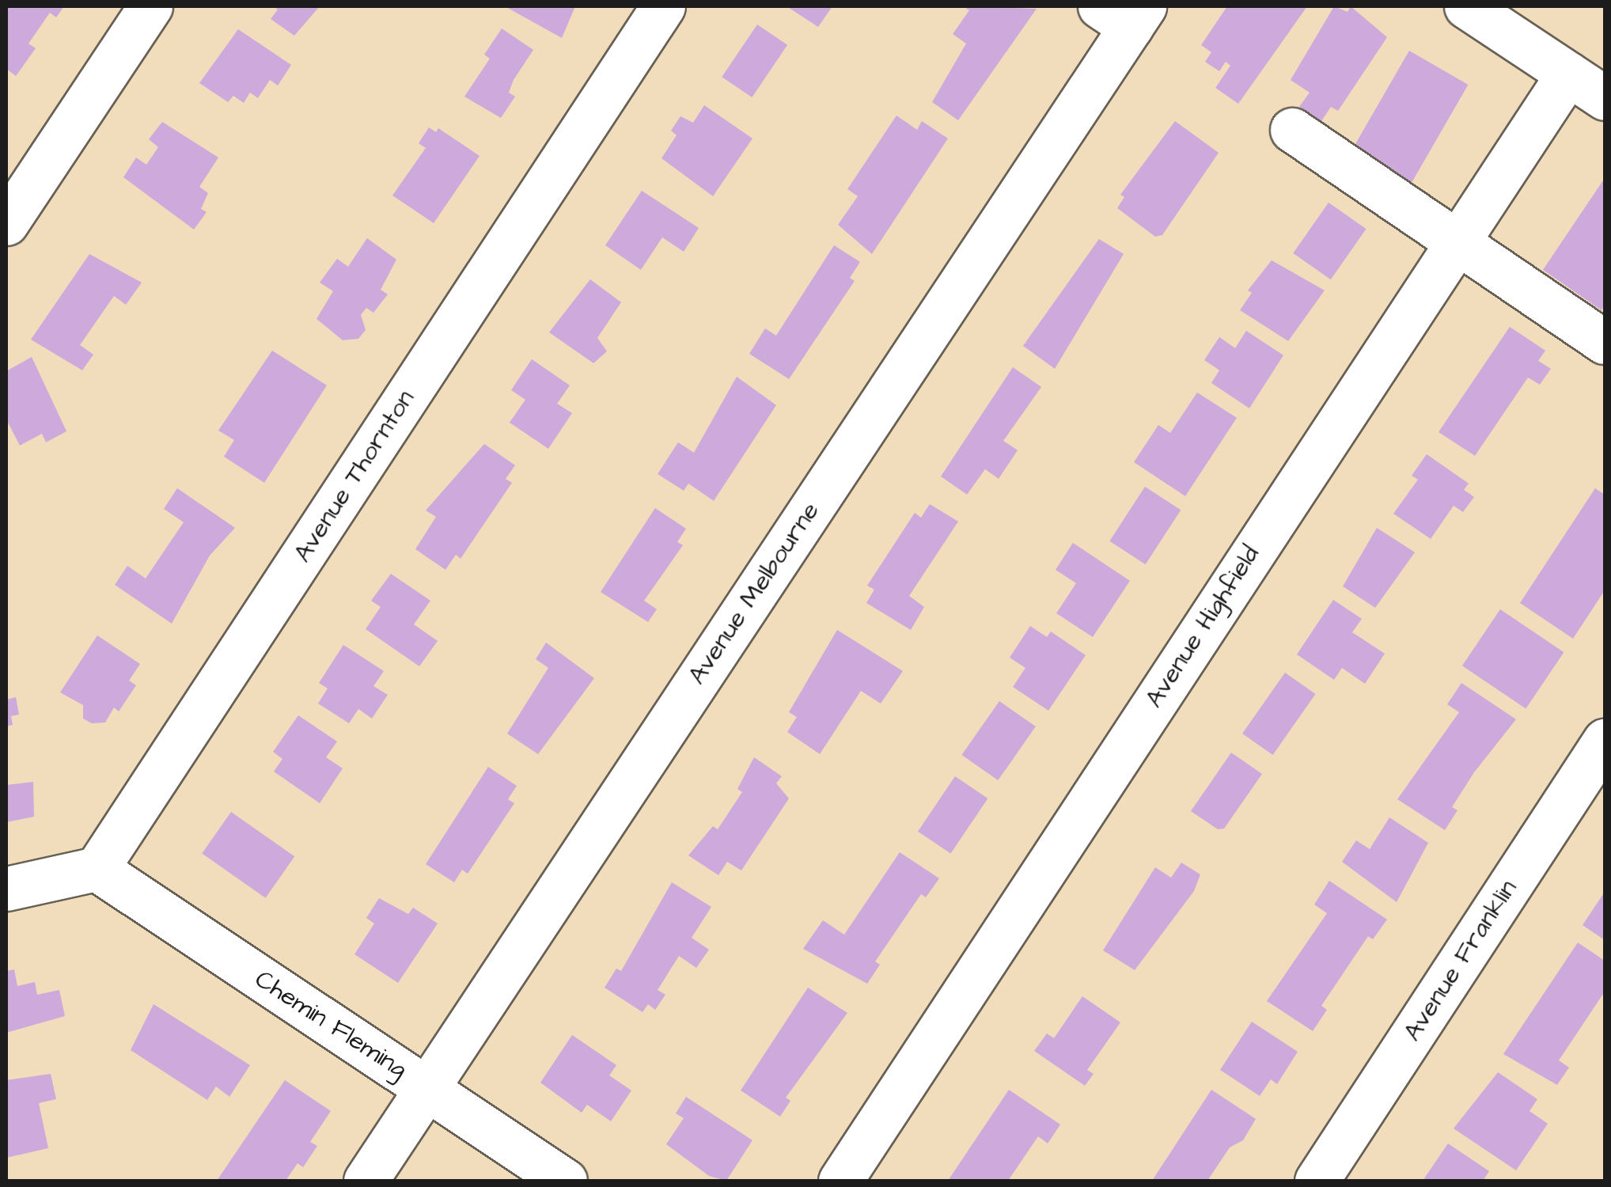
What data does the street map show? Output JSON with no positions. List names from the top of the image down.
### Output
{
  "streets": {
    "street": [
      "Avenue Thornton",
      "Avenue Melbourne",
      "Avenue Highfield",
      "Avenue Franklin",
      "Chemin Fleming"
    ]
  },
  "crossings": [
    ["Avenue Thornton", "Chemin Fleming"],
    ["Avenue Melbourne", "Chemin Fleming"]
  ]
}
